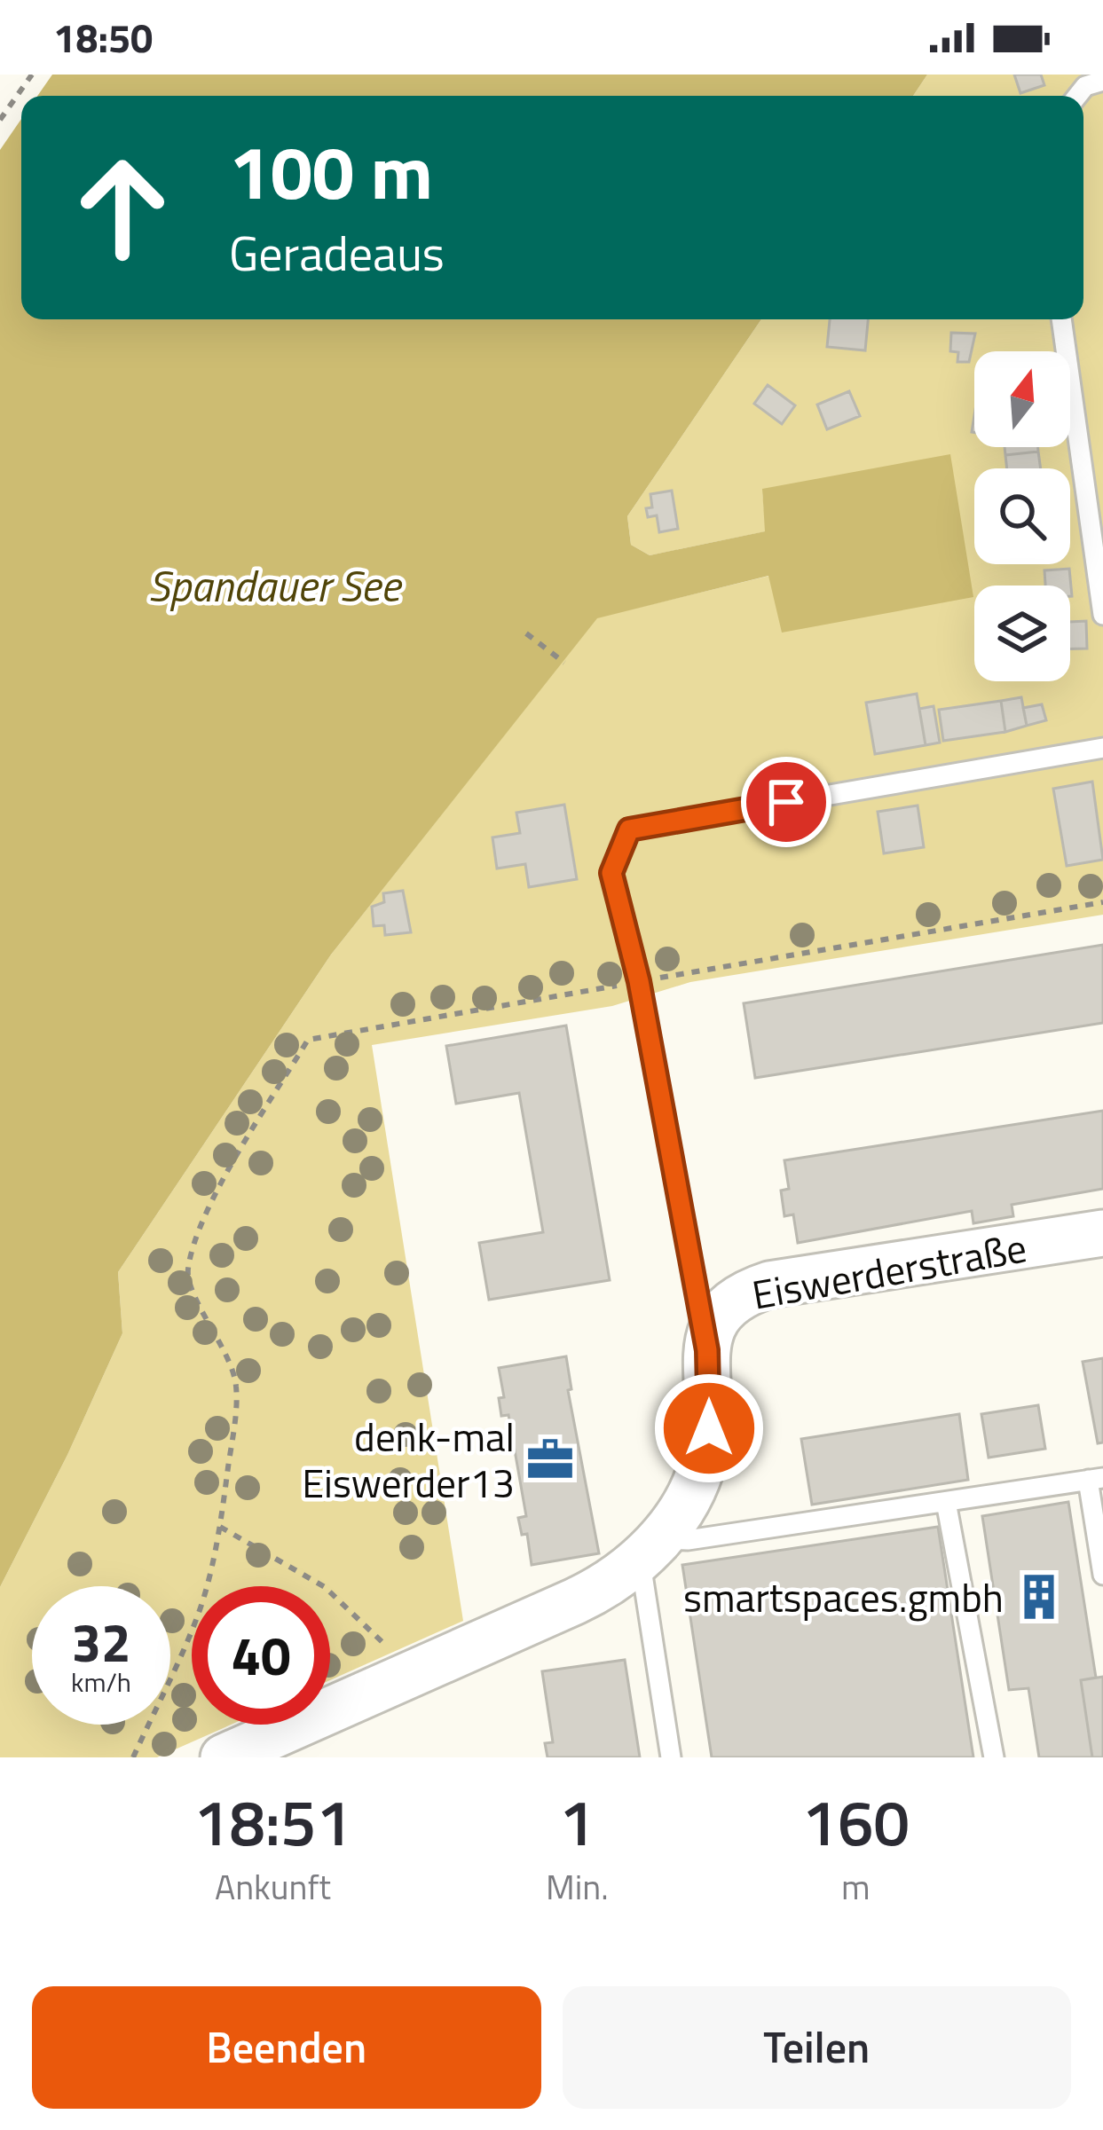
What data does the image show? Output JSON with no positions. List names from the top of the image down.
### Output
{
  "streets": {
    "street": ["Eiswerderstraße"]
  },
  "water": ["Spandauer See"],
  "places": {
    "office": ["denk-mal Eiswerder13"],
    "building": ["smartspaces.gmbh"]
  },
  "north": "top",
  "page": {
    "status": "18:50",
    "turn": ["100 m", "Geradeaus"],
    "speed": "32 km/h",
    "limit": "40",
    "eta": [
      "18:51",
      "Ankunft",
      "1",
      "Min.",
      "160",
      "m"
    ],
    "buttons": ["Beenden", "Teilen"]
  }
}
